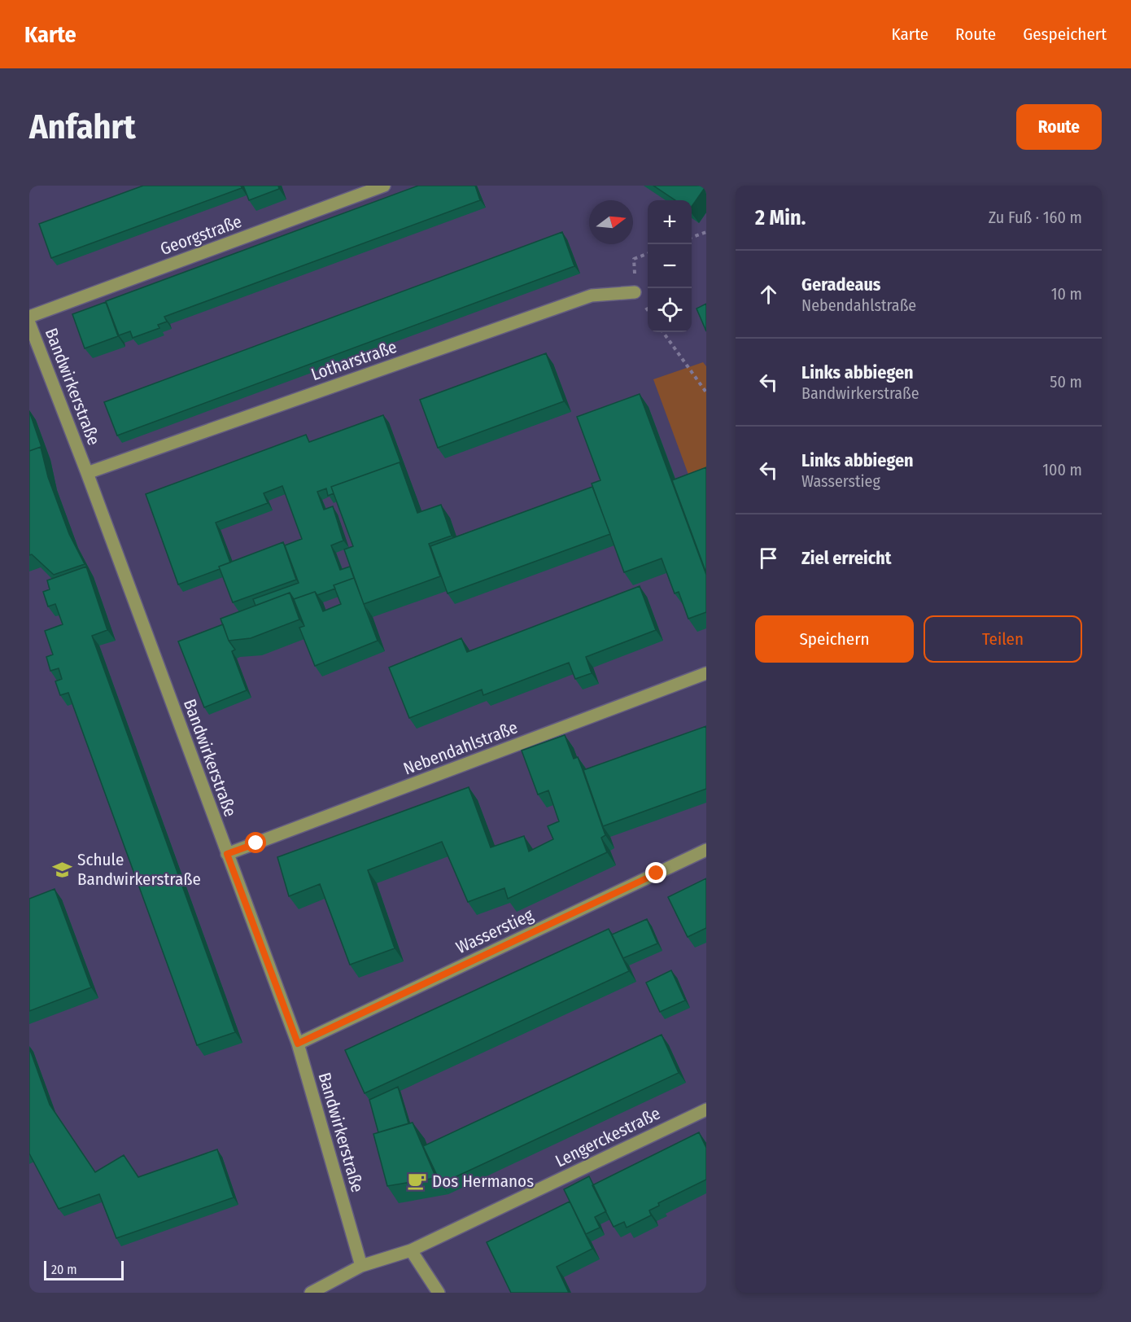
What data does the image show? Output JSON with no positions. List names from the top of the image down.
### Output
{
  "streets": {
    "street": [
      "Georgstraße",
      "Lotharstraße",
      "Bandwirkerstraße",
      "Nebendahlstraße",
      "Wasserstieg",
      "Lengerckestraße"
    ]
  },
  "crossings": [
    ["Lotharstraße", "Bandwirkerstraße"],
    ["Bandwirkerstraße", "Nebendahlstraße"],
    ["Bandwirkerstraße", "Wasserstieg"],
    ["Bandwirkerstraße", "Lengerckestraße"]
  ],
  "places": {
    "school or university": ["Schule Bandwirkerstraße"],
    "cafe": ["Dos Hermanos"]
  },
  "scale_bar": "20 m",
  "north": "right",
  "page": {
    "header": "Karte",
    "nav": ["Karte", "Route", "Gespeichert"],
    "buttons": [
      "Route",
      ["Speichern", "Teilen"]
    ],
    "title": "Anfahrt",
    "heading": ["2 Min.", "Zu Fuß · 160 m"],
    "map_buttons": ["+", "−"],
    "list": [
      ["Geradeaus", "Nebendahlstraße", "10 m"],
      ["Links abbiegen", "Bandwirkerstraße", "50 m"],
      ["Links abbiegen", "Wasserstieg", "100 m"],
      "Ziel erreicht"
    ],
    "scale": "20 m"
  }
}
